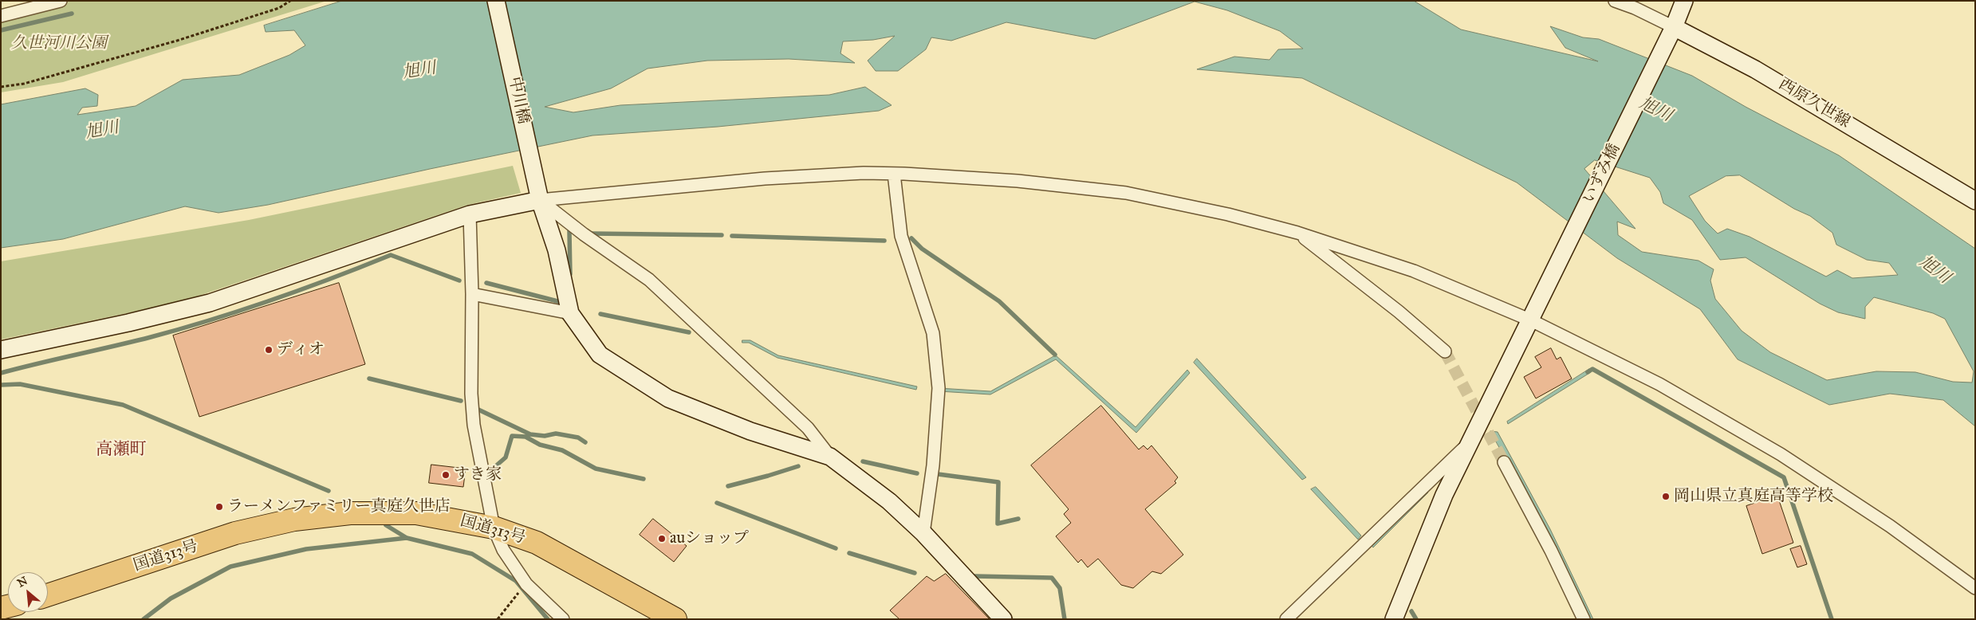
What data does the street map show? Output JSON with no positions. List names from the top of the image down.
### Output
{
  "streets": {
    "highway": ["国道313号"],
    "street": ["中川橋", "西原久世線", "いずみ橋"]
  },
  "crossings": [
    ["西原久世線", "いずみ橋"]
  ],
  "districts": ["高瀬町"],
  "water": ["旭川"],
  "parks": ["久世河川公園"],
  "places": [
    "ディオ",
    "すき家",
    "岡山県立真庭高等学校",
    "ラーメンファミリー真庭久世店",
    "auショップ"
  ],
  "north": "top left"
}
